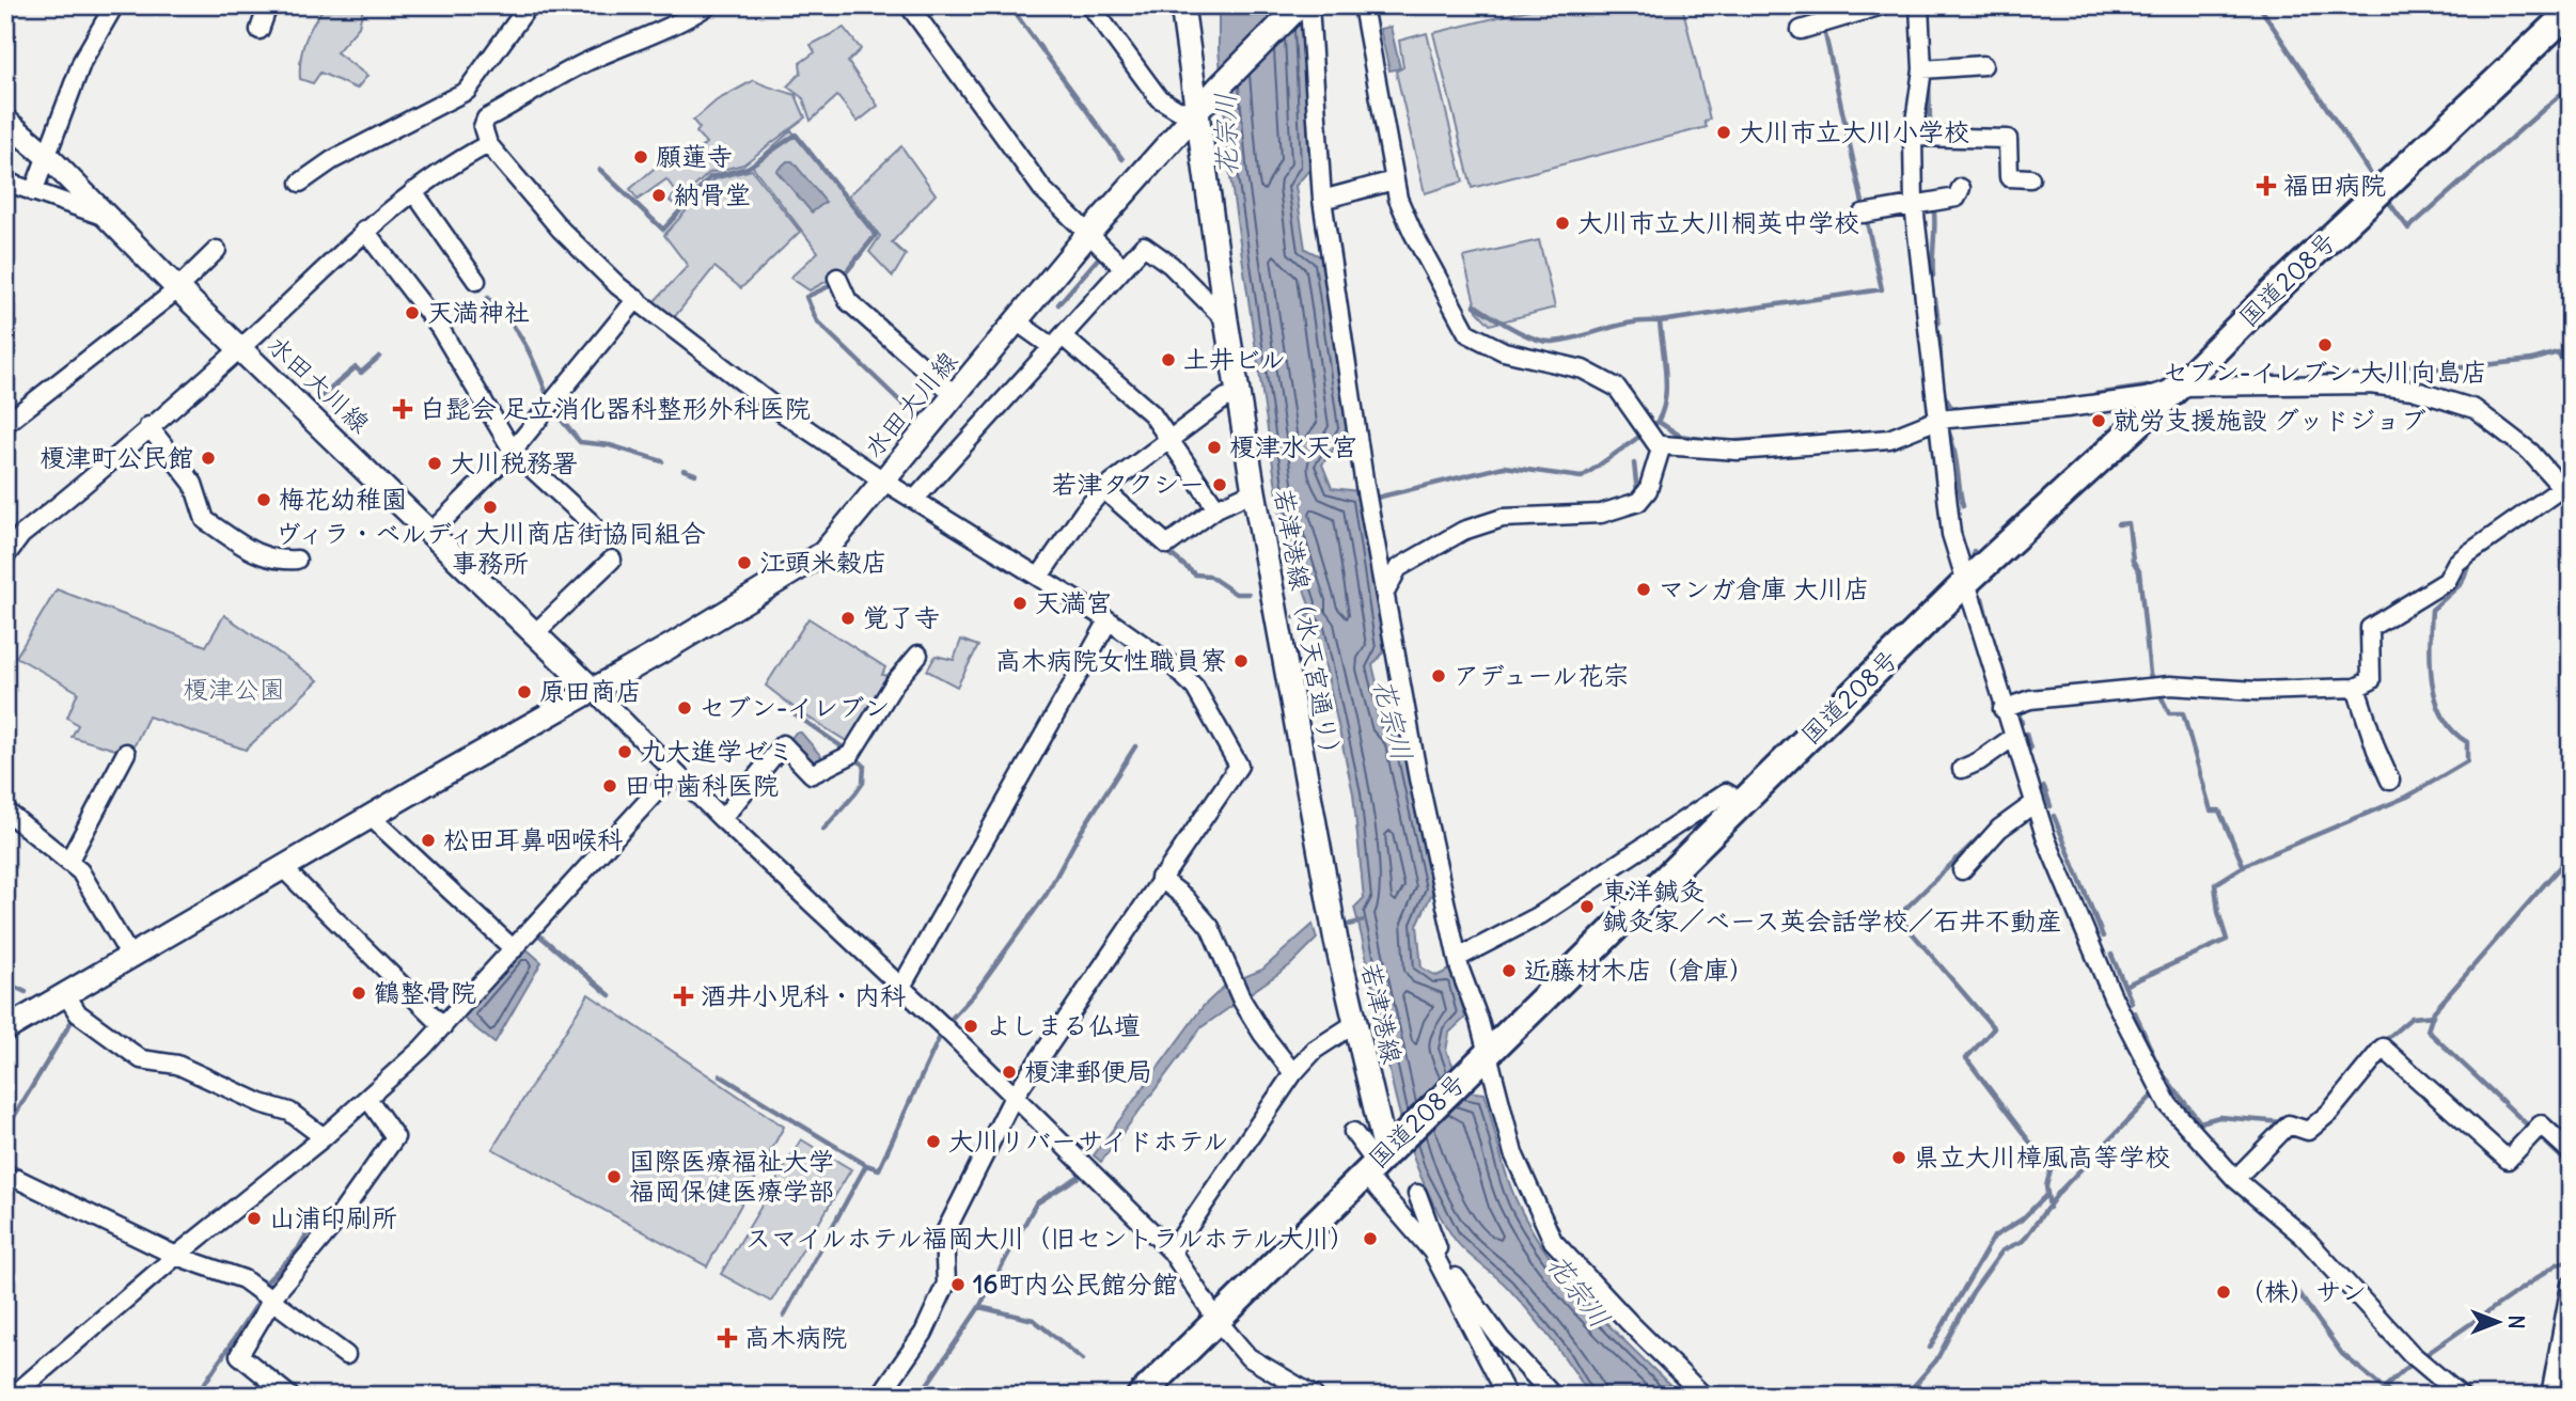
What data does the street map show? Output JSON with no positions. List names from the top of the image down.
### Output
{
  "streets": {
    "highway": ["国道208号"],
    "main road": ["水田大川線", "若津港線（水天宮通り）", "若津港線"]
  },
  "crossings": [
    ["国道208号", "若津港線"],
    ["水田大川線", "若津港線（水天宮通り）"],
    ["若津港線（水天宮通り）", "若津港線"]
  ],
  "water": ["花宗川"],
  "parks": ["榎津公園"],
  "places": {
    "other": [
      "大川市立大川小学校",
      "願蓮寺",
      "納骨堂",
      "大川市立大川桐英中学校",
      "天満神社",
      "セブン-イレブン 大川向島店",
      "土井ビル",
      "就労支援施設 グッドジョブ",
      "榎津水天宮",
      "榎津町公民館",
      "大川税務署",
      "若津タクシー",
      "梅花幼稚園",
      "ヴィラ・ベルディ大川商店街協同組合 事務所",
      "江頭米穀店",
      "マンガ倉庫 大川店",
      "天満宮",
      "覚了寺",
      "高木病院女性職員寮",
      "アデュール花宗",
      "原田商店",
      "セブン-イレブン",
      "九大進学ゼミ",
      "田中歯科医院",
      "松田耳鼻咽喉科",
      "東洋鍼灸 鍼灸家／ベース英会話学校／石井不動産",
      "近藤材木店（倉庫）",
      "鶴整骨院",
      "よしまる仏壇",
      "榎津郵便局",
      "大川リバーサイドホテル",
      "県立大川樟風高等学校",
      "国際医療福祉大学 福岡保健医療学部",
      "山浦印刷所",
      "スマイルホテル福岡大川（旧セントラルホテル大川）",
      "16町内公民館分館",
      "（株）サン"
    ],
    "health": [
      "福田病院",
      "白髭会 足立消化器科整形外科医院",
      "酒井小児科・内科",
      "高木病院"
    ]
  },
  "north": "right"
}
